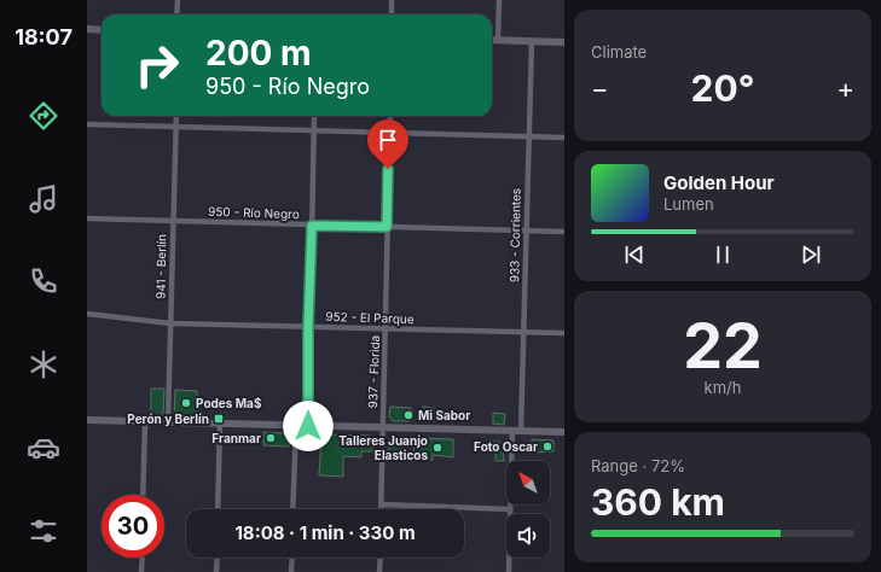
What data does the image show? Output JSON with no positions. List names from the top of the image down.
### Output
{
  "streets": {
    "street": [
      "950 - Río Negro",
      "933 - Corrientes",
      "941 - Berlín",
      "952 - El Parque",
      "937 - Florida"
    ]
  },
  "crossings": [
    ["950 - Río Negro", "933 - Corrientes"],
    ["950 - Río Negro", "941 - Berlín"],
    ["950 - Río Negro", "937 - Florida"],
    ["933 - Corrientes", "952 - El Parque"],
    ["941 - Berlín", "952 - El Parque"],
    ["952 - El Parque", "937 - Florida"]
  ],
  "places": {
    "other": [
      "Podes Ma$",
      "Mi Sabor",
      "Franmar",
      "Foto Oscar",
      "Talleres Juanjo Elasticos"
    ],
    "transit": ["Perón y Berlín"]
  },
  "north": "top left",
  "page": {
    "tabs": "18:07",
    "tile": [
      "Climate",
      ["22", "km/h"],
      ["Range · 72%", "360 km"]
    ],
    "turn": ["200 m", "950 - Río Negro"],
    "heat": ["−", "20°", "+"],
    "song": ["Golden Hour", "Lumen"],
    "limit": "30",
    "trip": "18:08 · 1 min · 330 m"
  }
}
